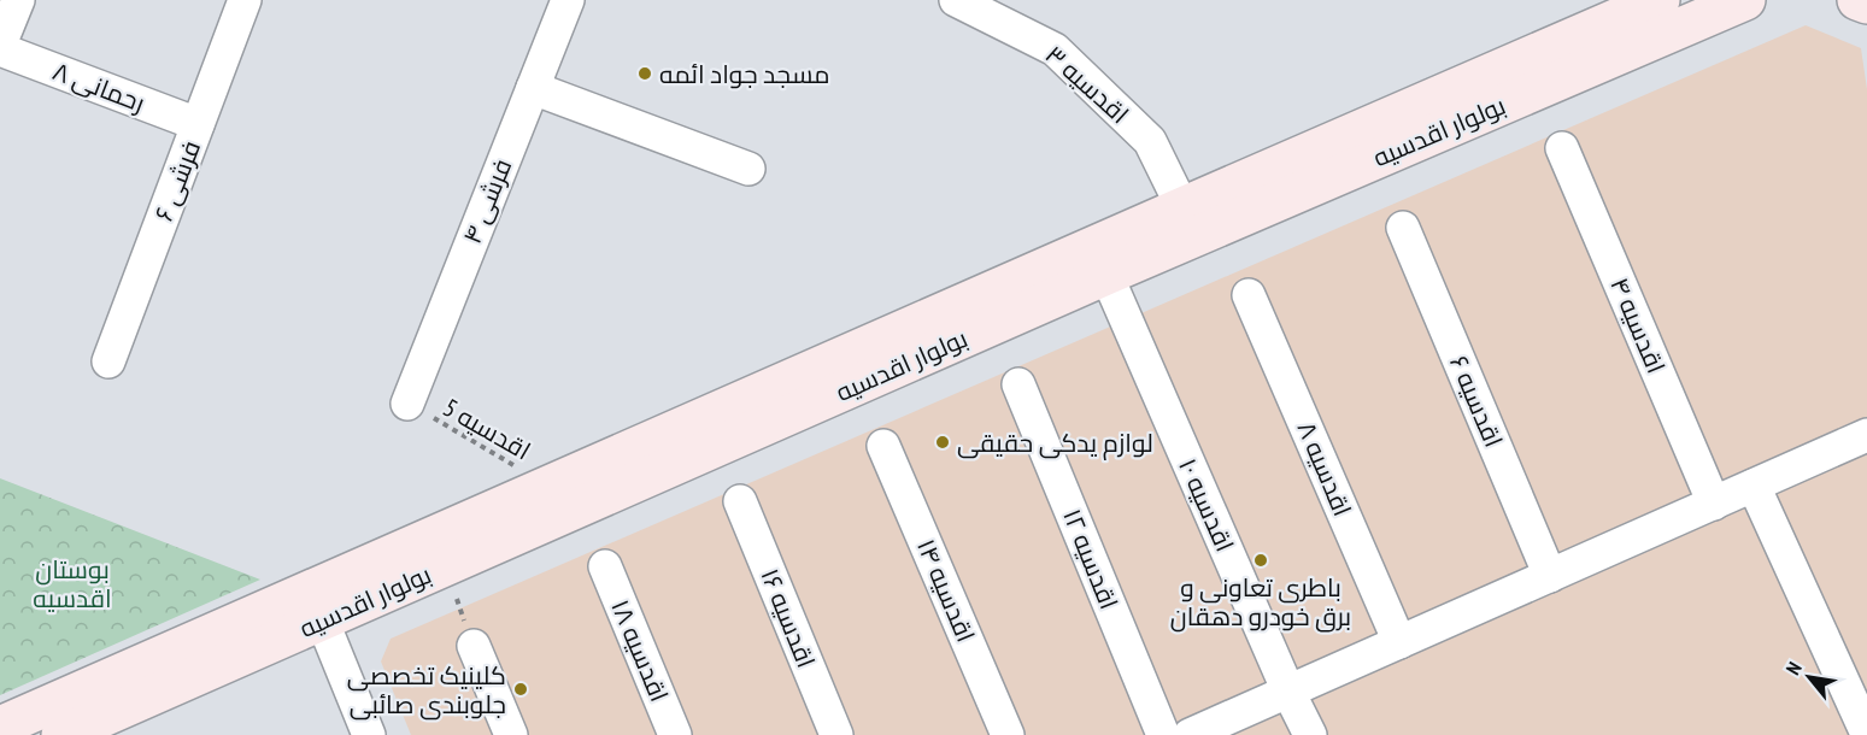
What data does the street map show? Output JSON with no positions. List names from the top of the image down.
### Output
{
  "streets": {
    "main road": ["بولوار اقدسیه"],
    "street": [
      "اقدسیه ۳",
      "رحمانی ۸",
      "فرشی ۶",
      "فرشی ۴",
      "اقدسیه ۴",
      "اقدسیه ۶",
      "اقدسیه ۸",
      "اقدسیه ۱۰",
      "اقدسیه ۱۲",
      "اقدسیه ۱۴",
      "اقدسیه ۱۶",
      "اقدسیه ۱۸"
    ],
    "path": ["اقدسیه 5"]
  },
  "crossings": [
    ["اقدسیه ۳", "بولوار اقدسیه"],
    ["رحمانی ۸", "فرشی ۶"],
    ["بولوار اقدسیه", "اقدسیه 5"],
    ["بولوار اقدسیه", "اقدسیه ۱۰"],
    ["فرشی ۴", "اقدسیه 5"]
  ],
  "parks": ["بوستان اقدسیه"],
  "places": [
    "مسجد جواد ائمه",
    "لوازم یدکی حقیقی",
    "باطری تعاونی و برق خودرو دهقان",
    "کلینیک تخصصی جلوبندی صائبی"
  ],
  "north": "top left"
}
